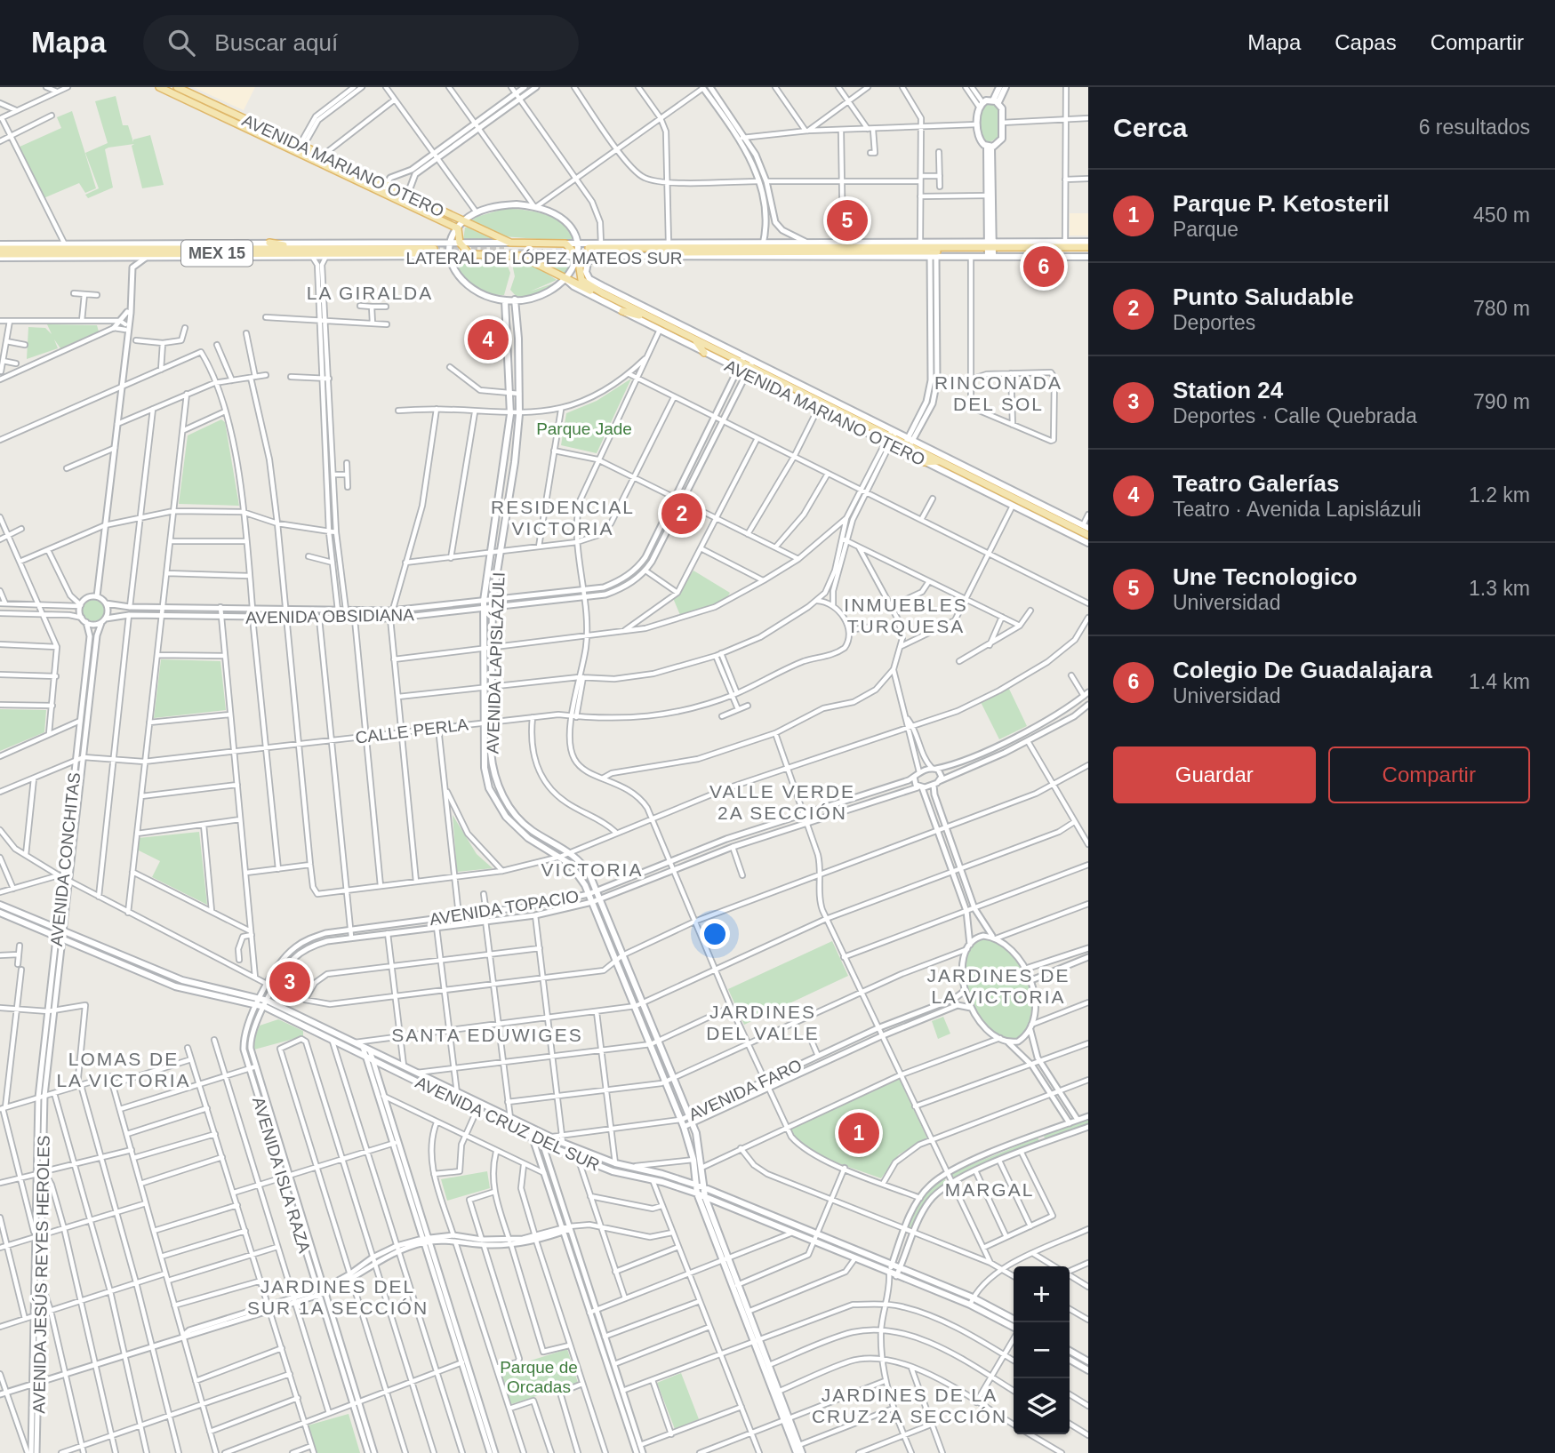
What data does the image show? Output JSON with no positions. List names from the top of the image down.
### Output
{
  "streets": {
    "main road": [
      "AVENIDA MARIANO OTERO",
      "MEX 15",
      "LATERAL DE LÓPEZ MATEOS SUR",
      "AVENIDA LAPISLÁZULI",
      "AVENIDA CRUZ DEL SUR"
    ],
    "street": [
      "AVENIDA OBSIDIANA",
      "CALLE PERLA",
      "AVENIDA CONCHITAS",
      "AVENIDA TOPACIO",
      "AVENIDA FARO",
      "AVENIDA ISLA RAZA",
      "AVENIDA JESÚS REYES HEROLES"
    ]
  },
  "crossings": [
    ["AVENIDA MARIANO OTERO", "LATERAL DE LÓPEZ MATEOS SUR"],
    ["AVENIDA MARIANO OTERO", "AVENIDA OBSIDIANA"],
    ["MEX 15", "LATERAL DE LÓPEZ MATEOS SUR"],
    ["AVENIDA OBSIDIANA", "AVENIDA LAPISLÁZULI"],
    ["AVENIDA OBSIDIANA", "AVENIDA CONCHITAS"],
    ["AVENIDA LAPISLÁZULI", "CALLE PERLA"],
    ["AVENIDA LAPISLÁZULI", "AVENIDA TOPACIO"],
    ["AVENIDA LAPISLÁZULI", "AVENIDA FARO"],
    ["AVENIDA LAPISLÁZULI", "AVENIDA CRUZ DEL SUR"],
    ["CALLE PERLA", "AVENIDA CONCHITAS"],
    ["AVENIDA CONCHITAS", "AVENIDA CRUZ DEL SUR"],
    ["AVENIDA CONCHITAS", "AVENIDA JESÚS REYES HEROLES"],
    ["AVENIDA TOPACIO", "AVENIDA CRUZ DEL SUR"],
    ["AVENIDA TOPACIO", "AVENIDA ISLA RAZA"],
    ["AVENIDA FARO", "AVENIDA CRUZ DEL SUR"],
    ["AVENIDA CRUZ DEL SUR", "AVENIDA ISLA RAZA"]
  ],
  "districts": [
    "LA GIRALDA",
    "RINCONADA DEL SOL",
    "RESIDENCIAL VICTORIA",
    "INMUEBLES TURQUESA",
    "VALLE VERDE 2A SECCIÓN",
    "VICTORIA",
    "JARDINES DE LA VICTORIA",
    "JARDINES DEL VALLE",
    "SANTA EDUWIGES",
    "LOMAS DE LA VICTORIA",
    "MARGAL",
    "JARDINES DEL SUR 1A SECCIÓN",
    "JARDINES DE LA CRUZ 2A SECCIÓN"
  ],
  "parks": ["Parque Jade", "Parque de Orcadas"],
  "page": {
    "header": "Mapa",
    "search": "Buscar aquí",
    "nav": ["Mapa", "Capas", "Compartir"],
    "heading": ["Cerca", "6 resultados"],
    "list": [
      {
        "mark": "1",
        "name": "Parque P. Ketosteril",
        "note": "Parque",
        "value": "450 m"
      },
      {
        "mark": "2",
        "name": "Punto Saludable",
        "note": "Deportes",
        "value": "780 m"
      },
      {
        "mark": "3",
        "name": "Station 24",
        "note": "Deportes · Calle Quebrada",
        "value": "790 m"
      },
      {
        "mark": "4",
        "name": "Teatro Galerías",
        "note": "Teatro · Avenida Lapislázuli",
        "value": "1.2 km"
      },
      {
        "mark": "5",
        "name": "Une Tecnologico",
        "note": "Universidad",
        "value": "1.3 km"
      },
      {
        "mark": "6",
        "name": "Colegio De Guadalajara",
        "note": "Universidad",
        "value": "1.4 km"
      }
    ],
    "pins": [
      "5",
      "6",
      "4",
      "2",
      "3",
      "1"
    ],
    "buttons": ["Guardar", "Compartir"],
    "map_buttons": ["+", "−"]
  }
}
